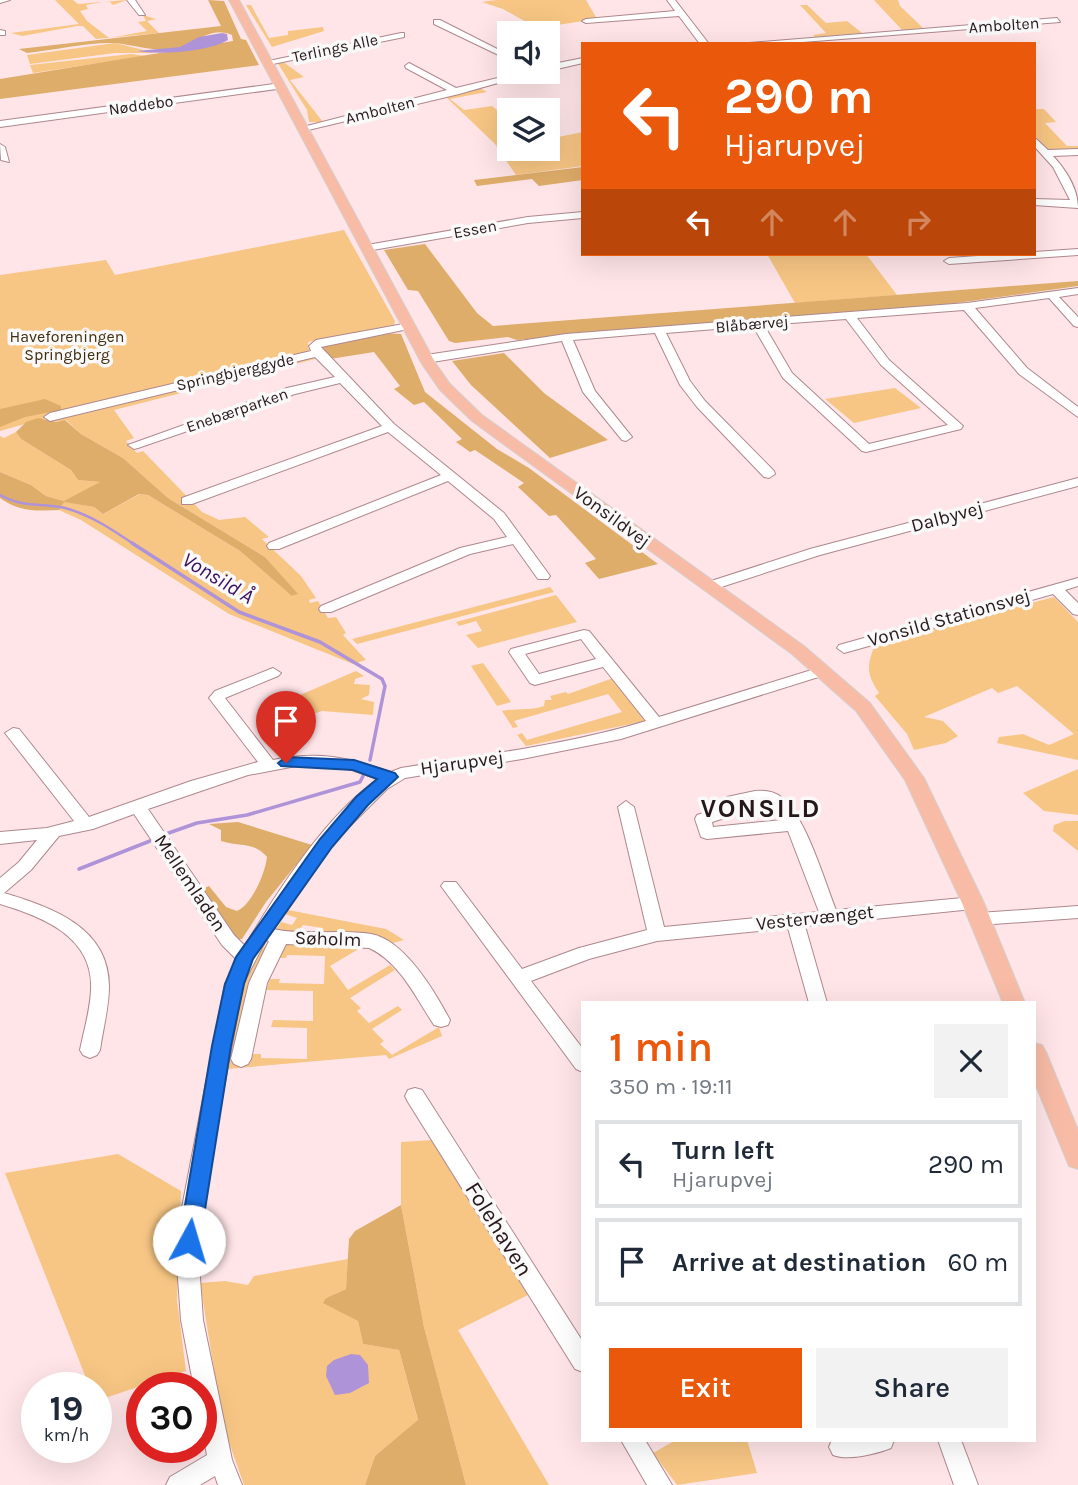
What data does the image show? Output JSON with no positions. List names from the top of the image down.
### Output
{
  "streets": {
    "main road": ["Vonsildvej"],
    "street": [
      "Ambolten",
      "Terlings Alle",
      "Nøddebo",
      "Essen",
      "Blåbærvej",
      "Springbjerggyde",
      "Enebærparken",
      "Dalbyvej",
      "Vonsild Stationsvej",
      "Hjarupvej",
      "Mellemladen",
      "Vestervænget",
      "Søholm",
      "Folehaven"
    ]
  },
  "crossings": [
    ["Ambolten", "Vonsildvej"],
    ["Terlings Alle", "Vonsildvej"],
    ["Nøddebo", "Vonsildvej"],
    ["Essen", "Vonsildvej"],
    ["Blåbærvej", "Vonsildvej"],
    ["Springbjerggyde", "Vonsildvej"],
    ["Vonsildvej", "Dalbyvej"],
    ["Vonsildvej", "Hjarupvej"],
    ["Vonsildvej", "Vestervænget"]
  ],
  "districts": ["VONSILD"],
  "water": ["Vonsild Å"],
  "parks": ["Haveforeningen Springbjerg"],
  "page": {
    "turn": ["290 m", "Hjarupvej"],
    "heading": ["1 min", "350 m · 19:11"],
    "list": [
      {
        "name": "Turn left",
        "note": "Hjarupvej",
        "value": "290 m"
      },
      {
        "name": "Arrive at destination",
        "value": "60 m"
      }
    ],
    "buttons": ["Exit", "Share"],
    "speed": "19 km/h",
    "limit": "30"
  }
}
